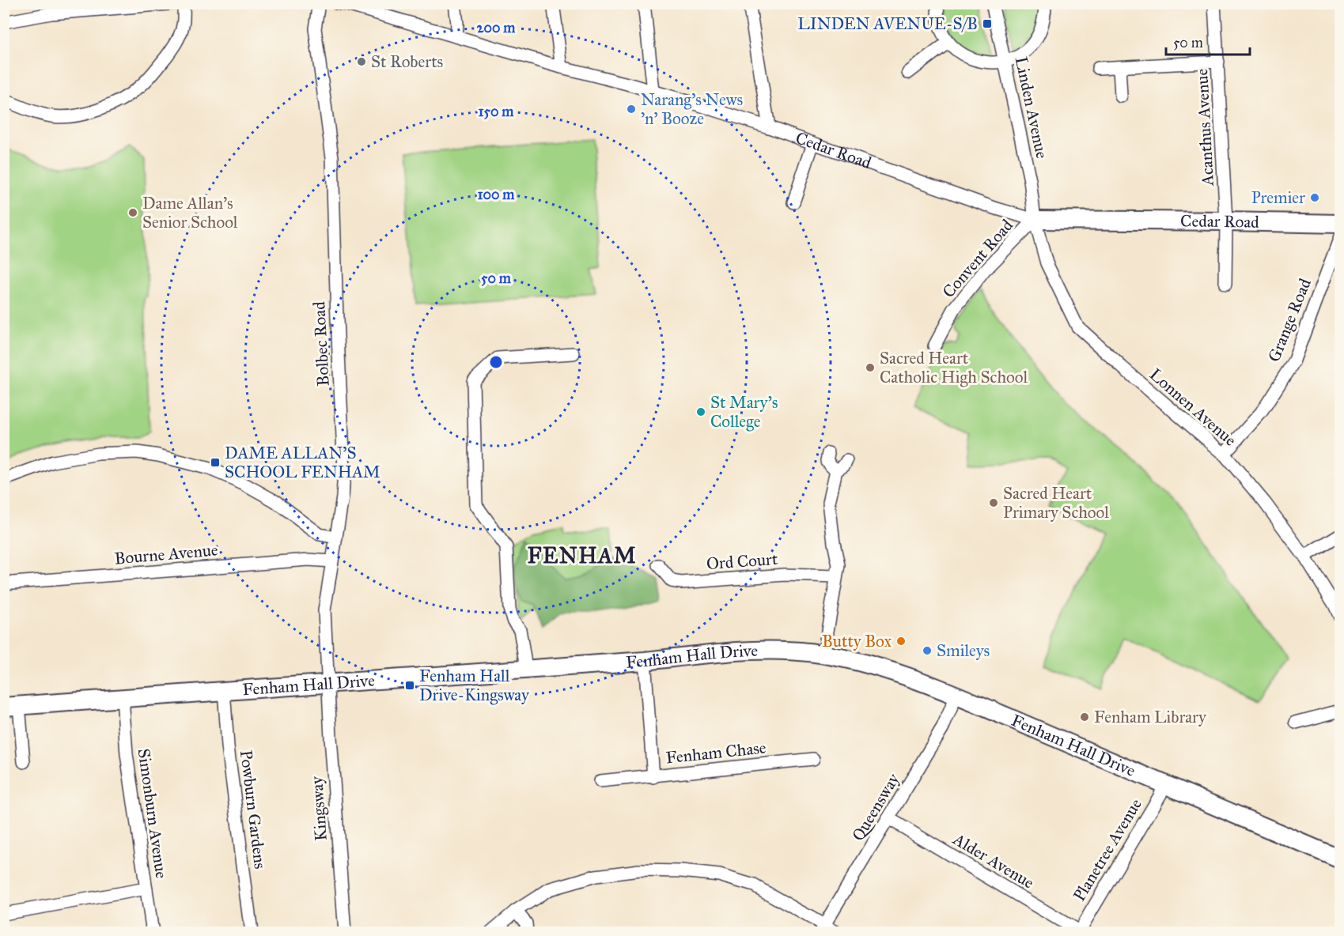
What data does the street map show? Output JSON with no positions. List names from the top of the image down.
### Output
{
  "streets": {
    "street": [
      "Linden Avenue",
      "Acanthus Avenue",
      "Cedar Road",
      "Convent Road",
      "Grange Road",
      "Bolbec Road",
      "Lonnen Avenue",
      "Bourne Avenue",
      "Ord Court",
      "Fenham Hall Drive",
      "Fenham Chase",
      "Queensway",
      "Kingsway",
      "Powburn Gardens",
      "Simonburn Avenue",
      "Planetree Avenue",
      "Alder Avenue"
    ]
  },
  "crossings": [
    ["Linden Avenue", "Cedar Road"],
    ["Linden Avenue", "Convent Road"],
    ["Linden Avenue", "Lonnen Avenue"],
    ["Acanthus Avenue", "Cedar Road"],
    ["Cedar Road", "Convent Road"],
    ["Cedar Road", "Lonnen Avenue"],
    ["Convent Road", "Lonnen Avenue"],
    ["Grange Road", "Lonnen Avenue"],
    ["Bolbec Road", "Bourne Avenue"],
    ["Bolbec Road", "Fenham Hall Drive"],
    ["Bolbec Road", "Kingsway"],
    ["Fenham Hall Drive", "Fenham Chase"],
    ["Fenham Hall Drive", "Queensway"],
    ["Fenham Hall Drive", "Kingsway"],
    ["Fenham Hall Drive", "Powburn Gardens"],
    ["Fenham Hall Drive", "Simonburn Avenue"],
    ["Fenham Hall Drive", "Planetree Avenue"],
    ["Queensway", "Alder Avenue"],
    ["Planetree Avenue", "Alder Avenue"]
  ],
  "districts": ["FENHAM"],
  "places": {
    "transit": ["LINDEN AVENUE-S/B", "DAME ALLAN'S SCHOOL FENHAM", "Fenham Hall Drive-Kingsway"],
    "other": [
      "St Roberts",
      "Narang's News 'n' Booze",
      "Premier",
      "Dame Allan's Senior School",
      "Sacred Heart Catholic High School",
      "St Mary's College",
      "Sacred Heart Primary School",
      "Butty Box",
      "Smileys",
      "Fenham Library"
    ]
  },
  "scale_bar": "50 m",
  "rings": [
    "200 m",
    "150 m",
    "100 m",
    "50 m"
  ]
}
